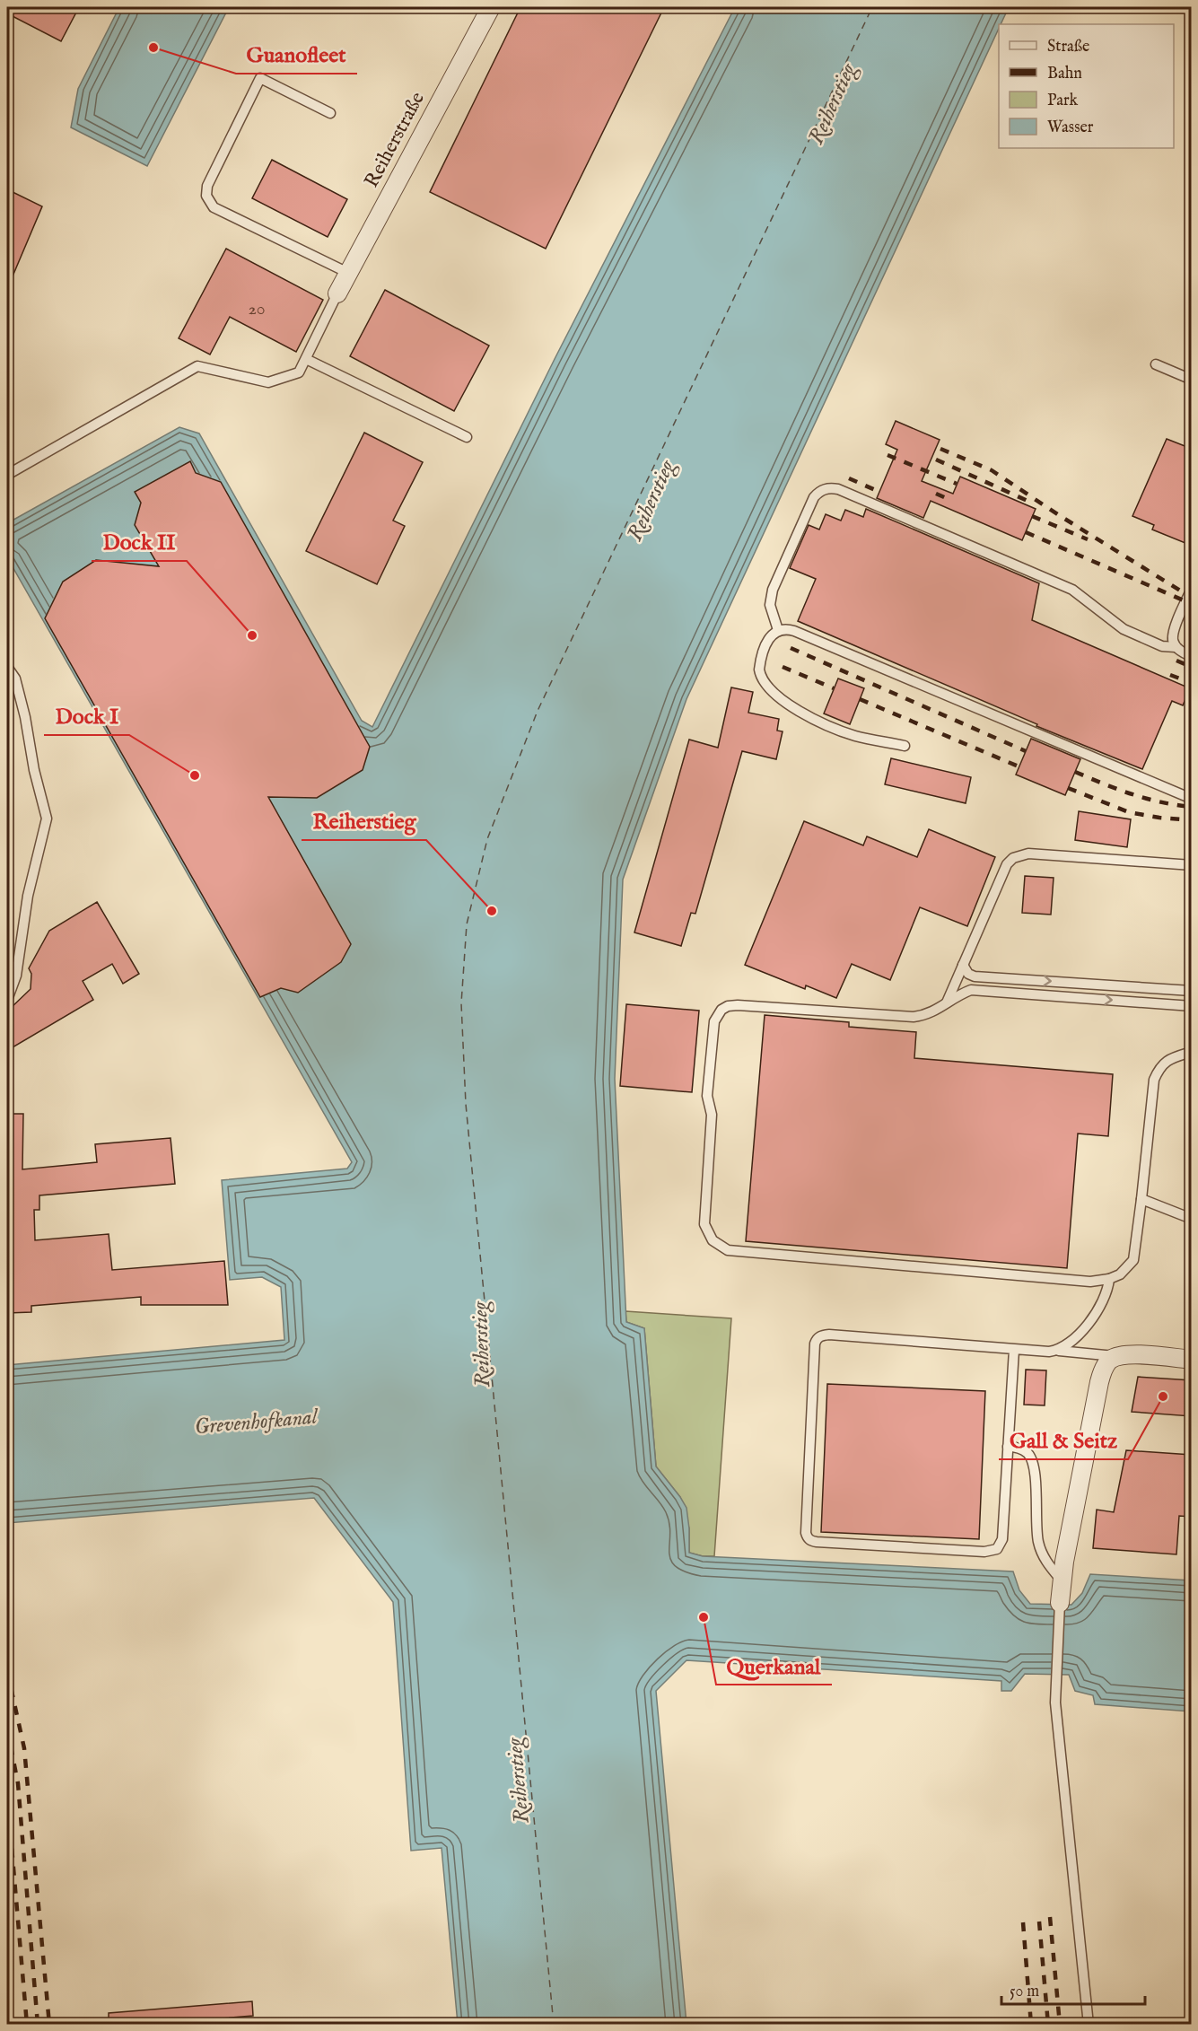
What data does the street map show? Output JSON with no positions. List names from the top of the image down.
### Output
{
  "streets": {
    "street": ["Reiherstraße"]
  },
  "water": ["Reiherstieg", "Grevenhofkanal"],
  "places": [
    "Guanofleet",
    "Dock II",
    "Dock I",
    "Reiherstieg",
    "Gall & Seitz",
    "Querkanal"
  ],
  "house_numbers": ["20"],
  "legend": [
    "Straße",
    "Bahn",
    "Park",
    "Wasser"
  ],
  "scale_bar": "50 m"
}
